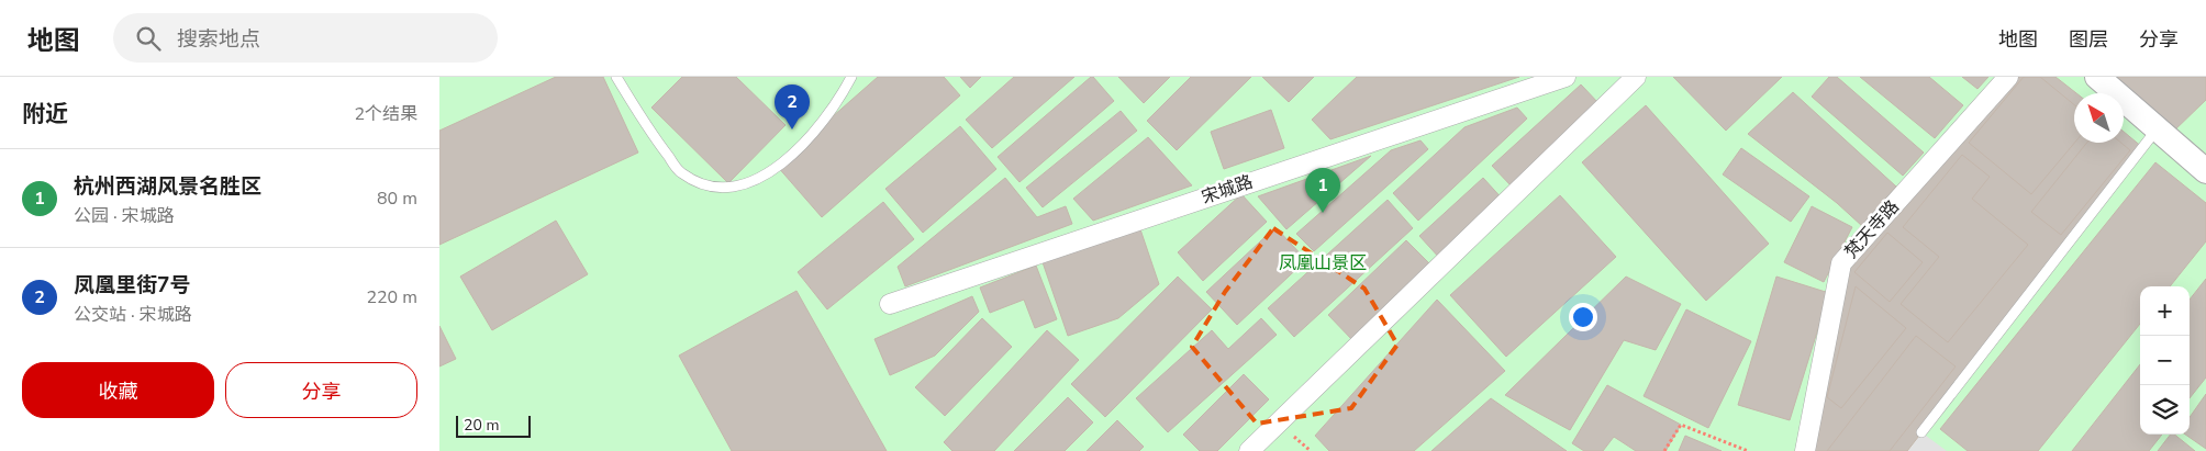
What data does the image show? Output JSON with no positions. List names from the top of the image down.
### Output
{
  "streets": {
    "street": ["宋城路", "梵天寺路"]
  },
  "parks": ["凤凰山景区"],
  "scale_bar": "20 m",
  "north": "top left",
  "page": {
    "header": "地图",
    "search": "搜索地点",
    "nav": ["地图", "图层", "分享"],
    "heading": ["附近", "2个结果"],
    "pins": ["2", "1"],
    "list": [
      {
        "mark": "1",
        "name": "杭州西湖风景名胜区",
        "note": "公园 · 宋城路",
        "value": "80 m"
      },
      {
        "mark": "2",
        "name": "凤凰里街7号",
        "note": "公交站 · 宋城路",
        "value": "220 m"
      }
    ],
    "map_buttons": ["+", "−"],
    "buttons": ["收藏", "分享"],
    "scale": "20 m"
  }
}
